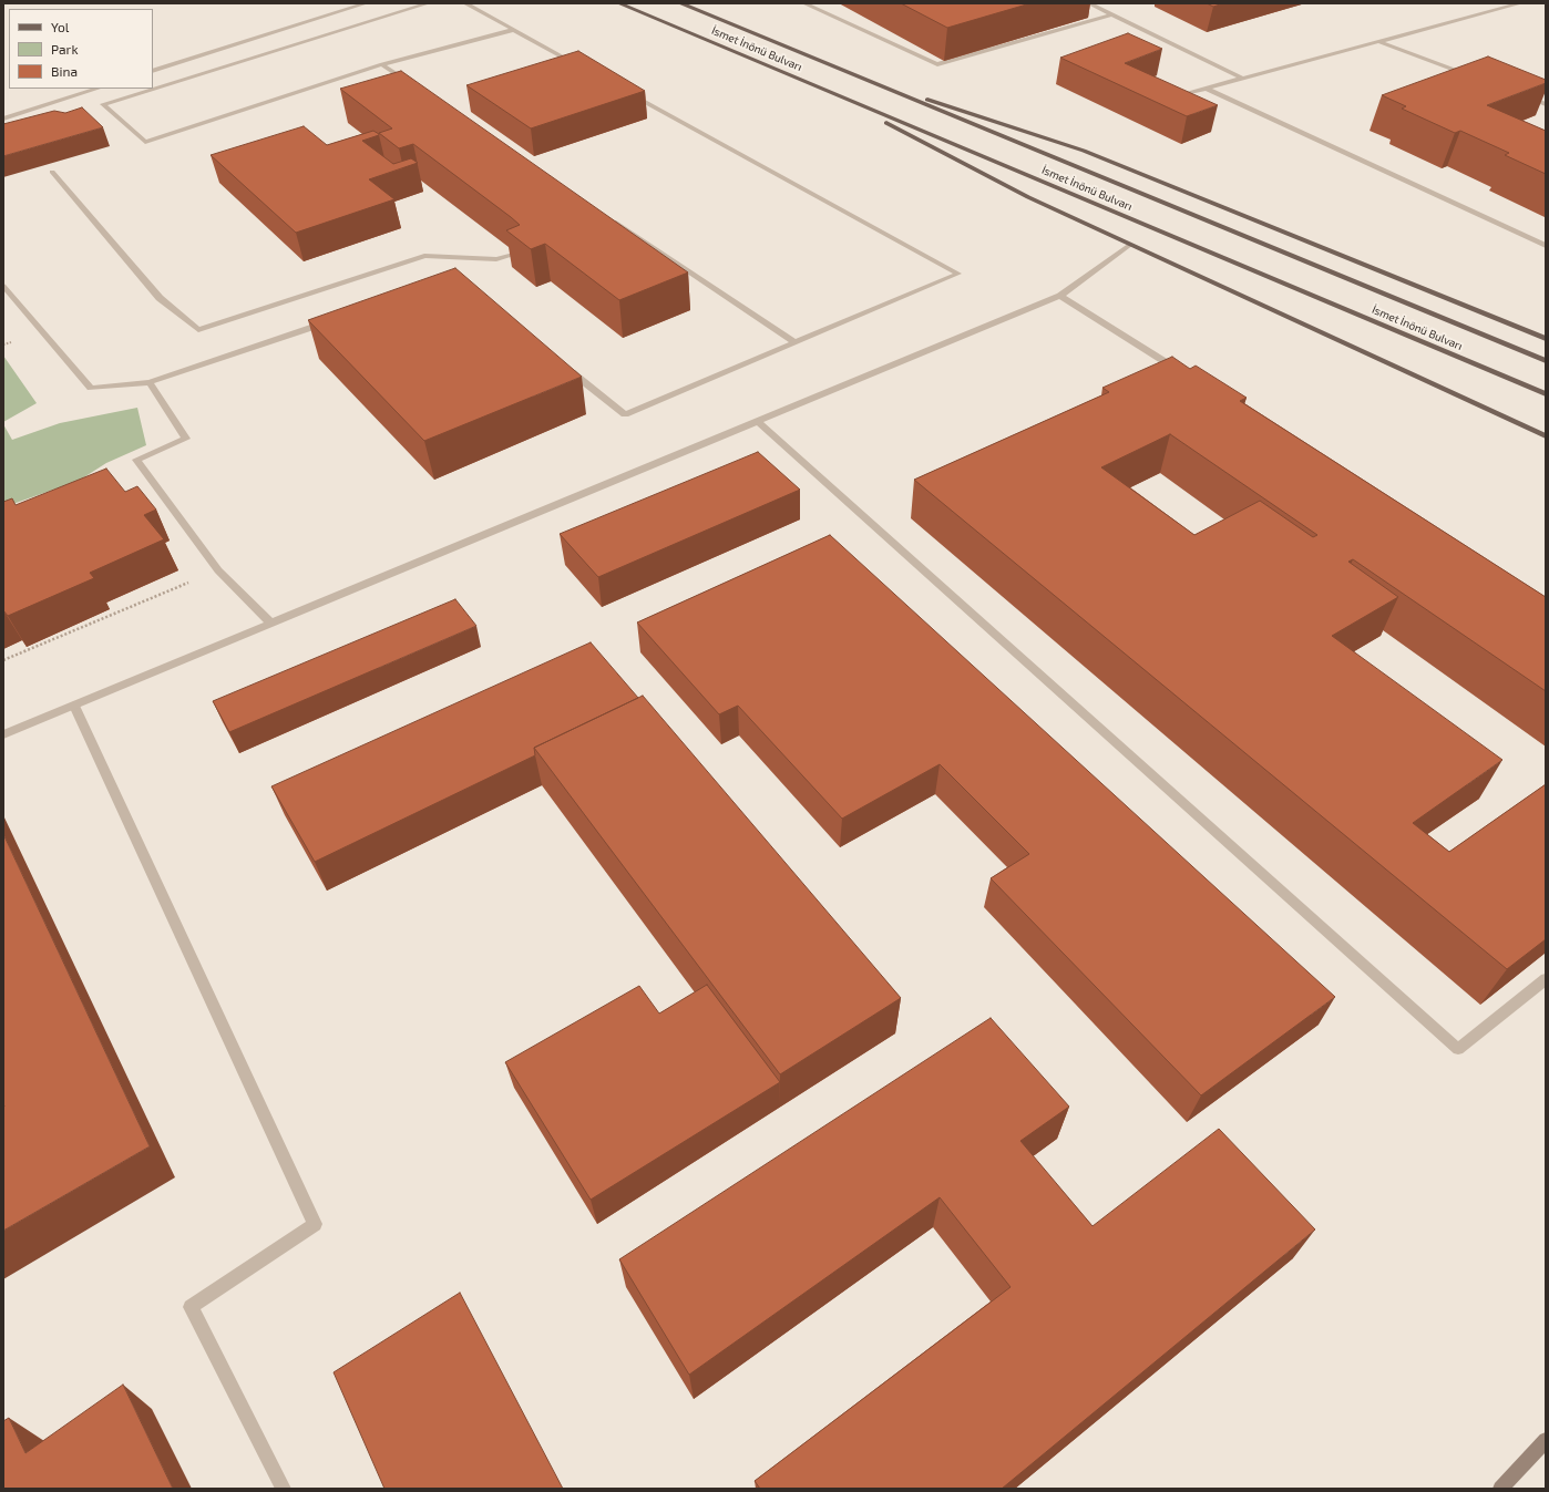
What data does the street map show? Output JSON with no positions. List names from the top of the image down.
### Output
{
  "streets": {
    "main road": ["İsmet İnönü Bulvarı"]
  },
  "legend": ["Yol", "Park", "Bina"]
}
